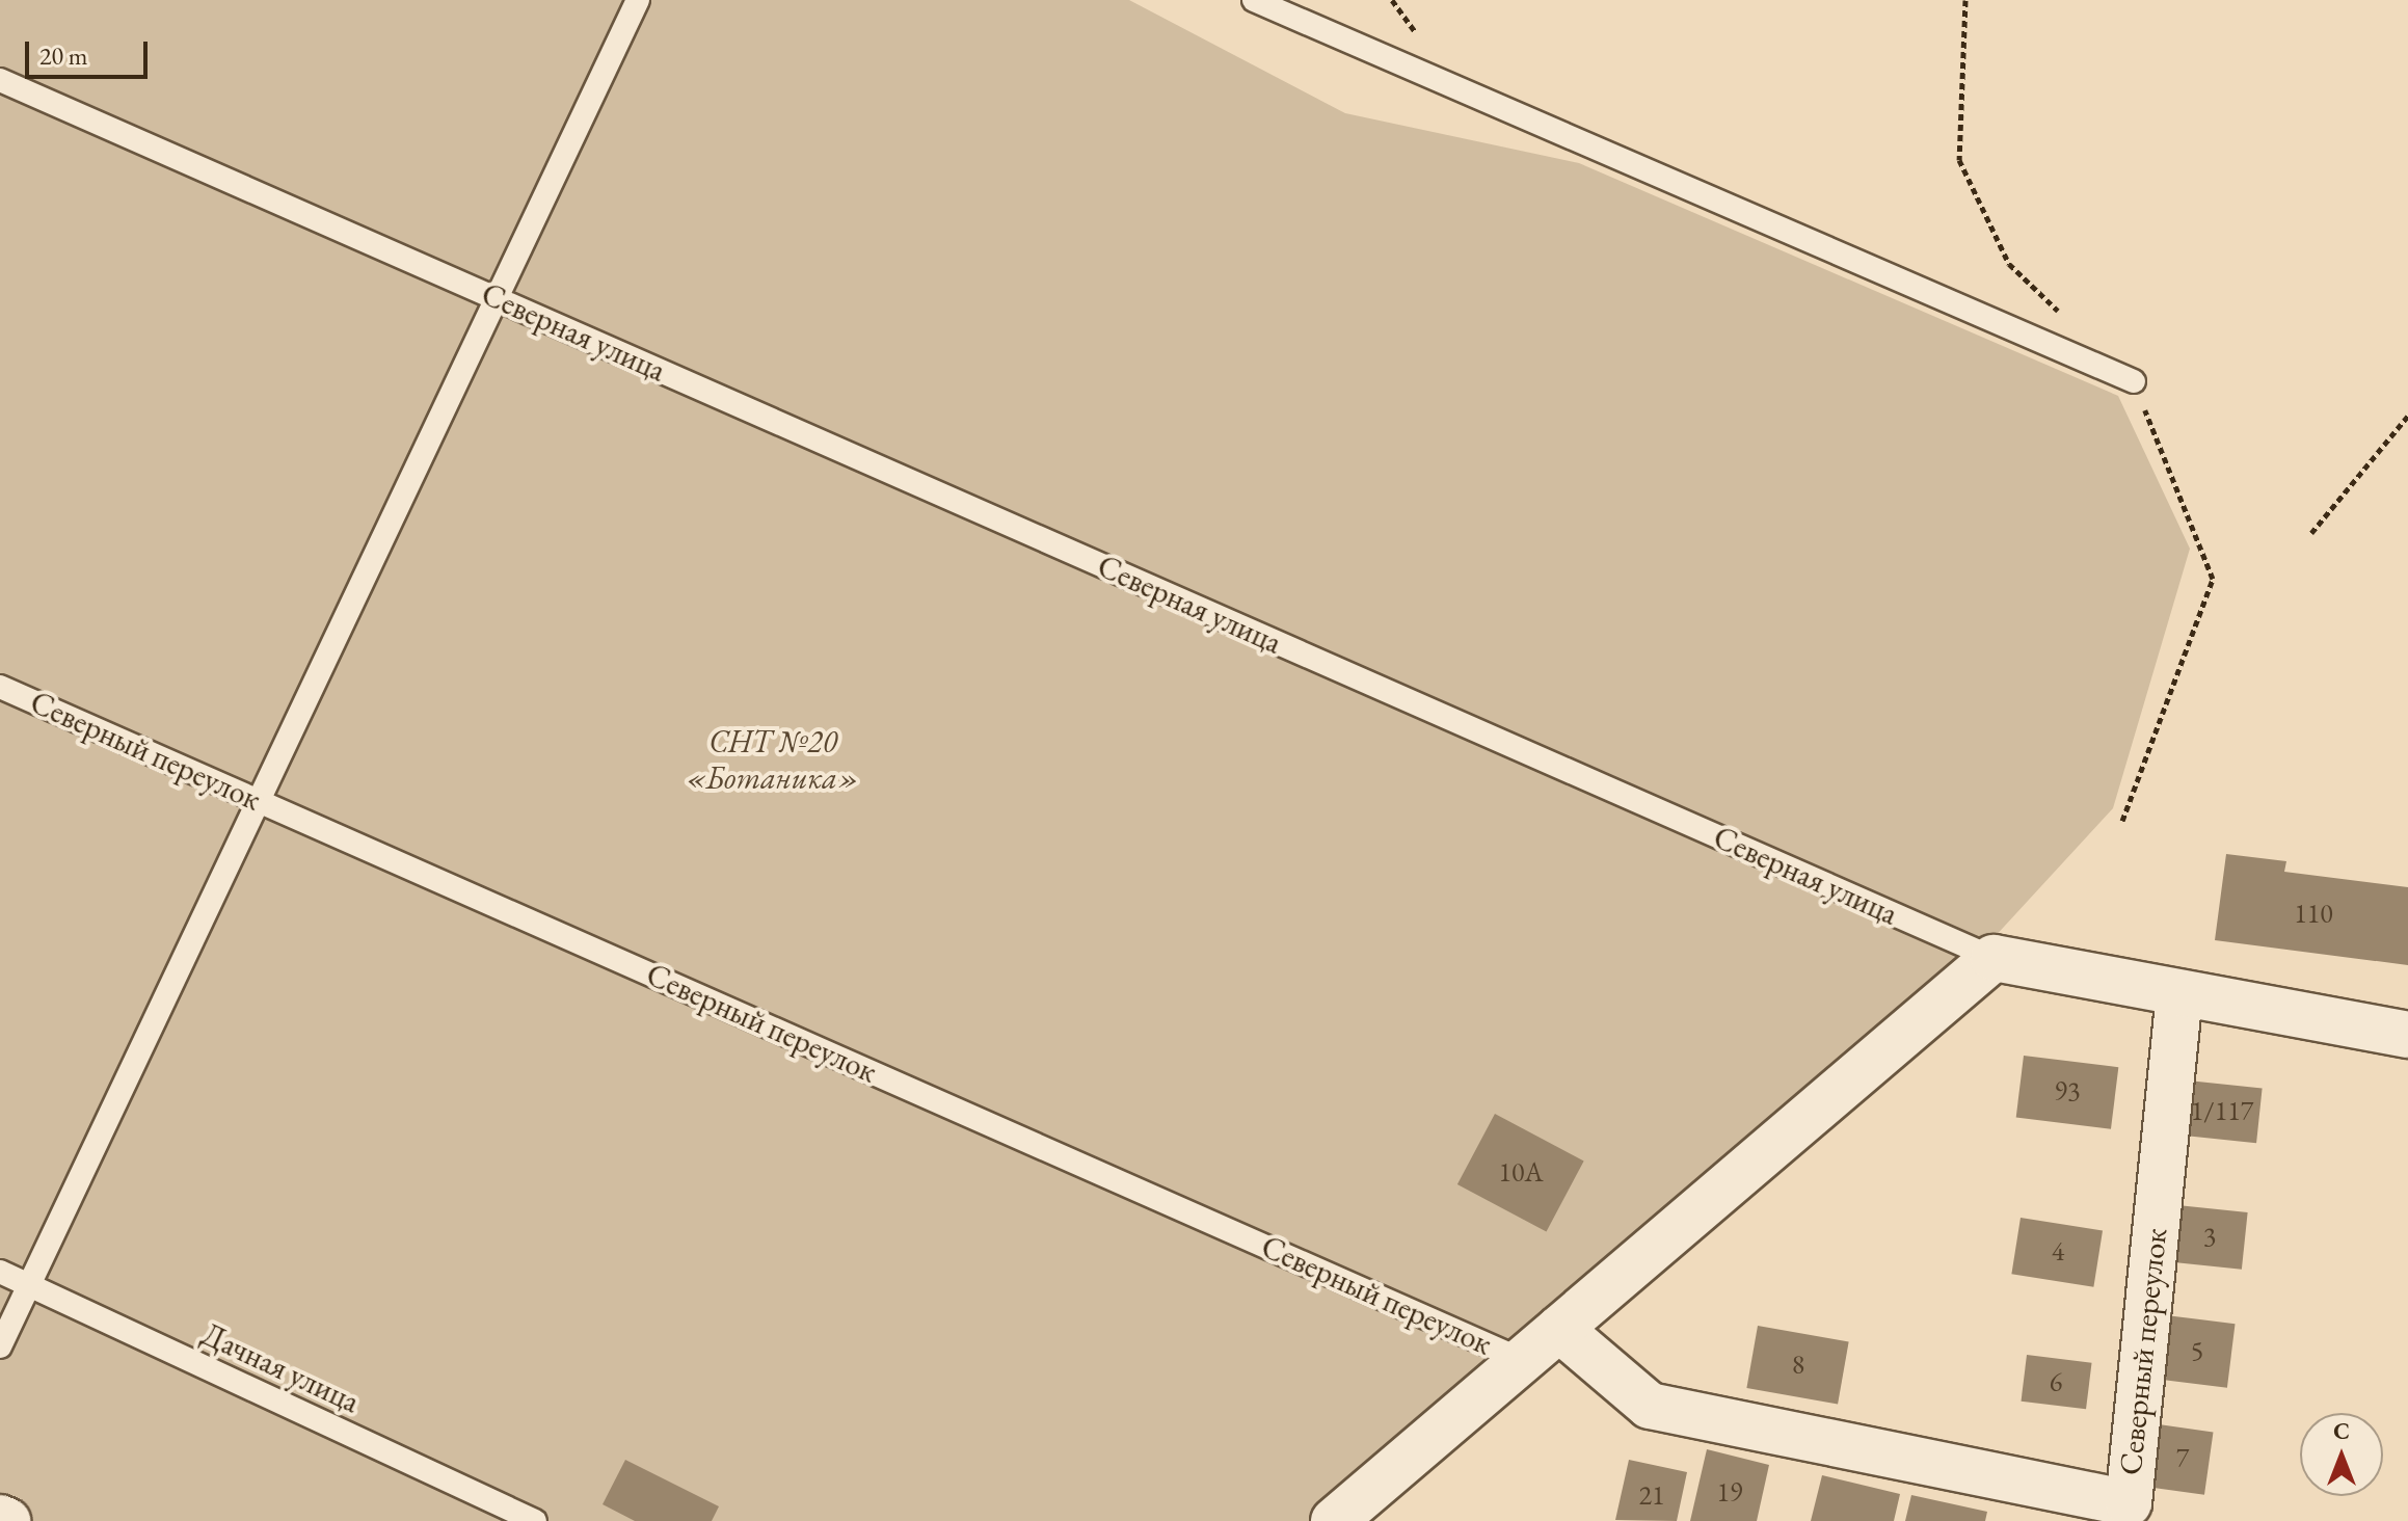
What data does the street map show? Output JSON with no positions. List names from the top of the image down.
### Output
{
  "streets": {
    "street": ["Северная улица", "Северный переулок"],
    "lane": ["Дачная улица"]
  },
  "crossings": [
    ["Северная улица", "Северный переулок"]
  ],
  "parks": ["СНТ №20 «Ботаника»"],
  "house_numbers": [
    "110",
    "93",
    "1/117",
    "10А",
    "3",
    "4",
    "5",
    "8",
    "6",
    "7",
    "19",
    "21"
  ],
  "scale_bar": "20 m",
  "north": "top"
}
